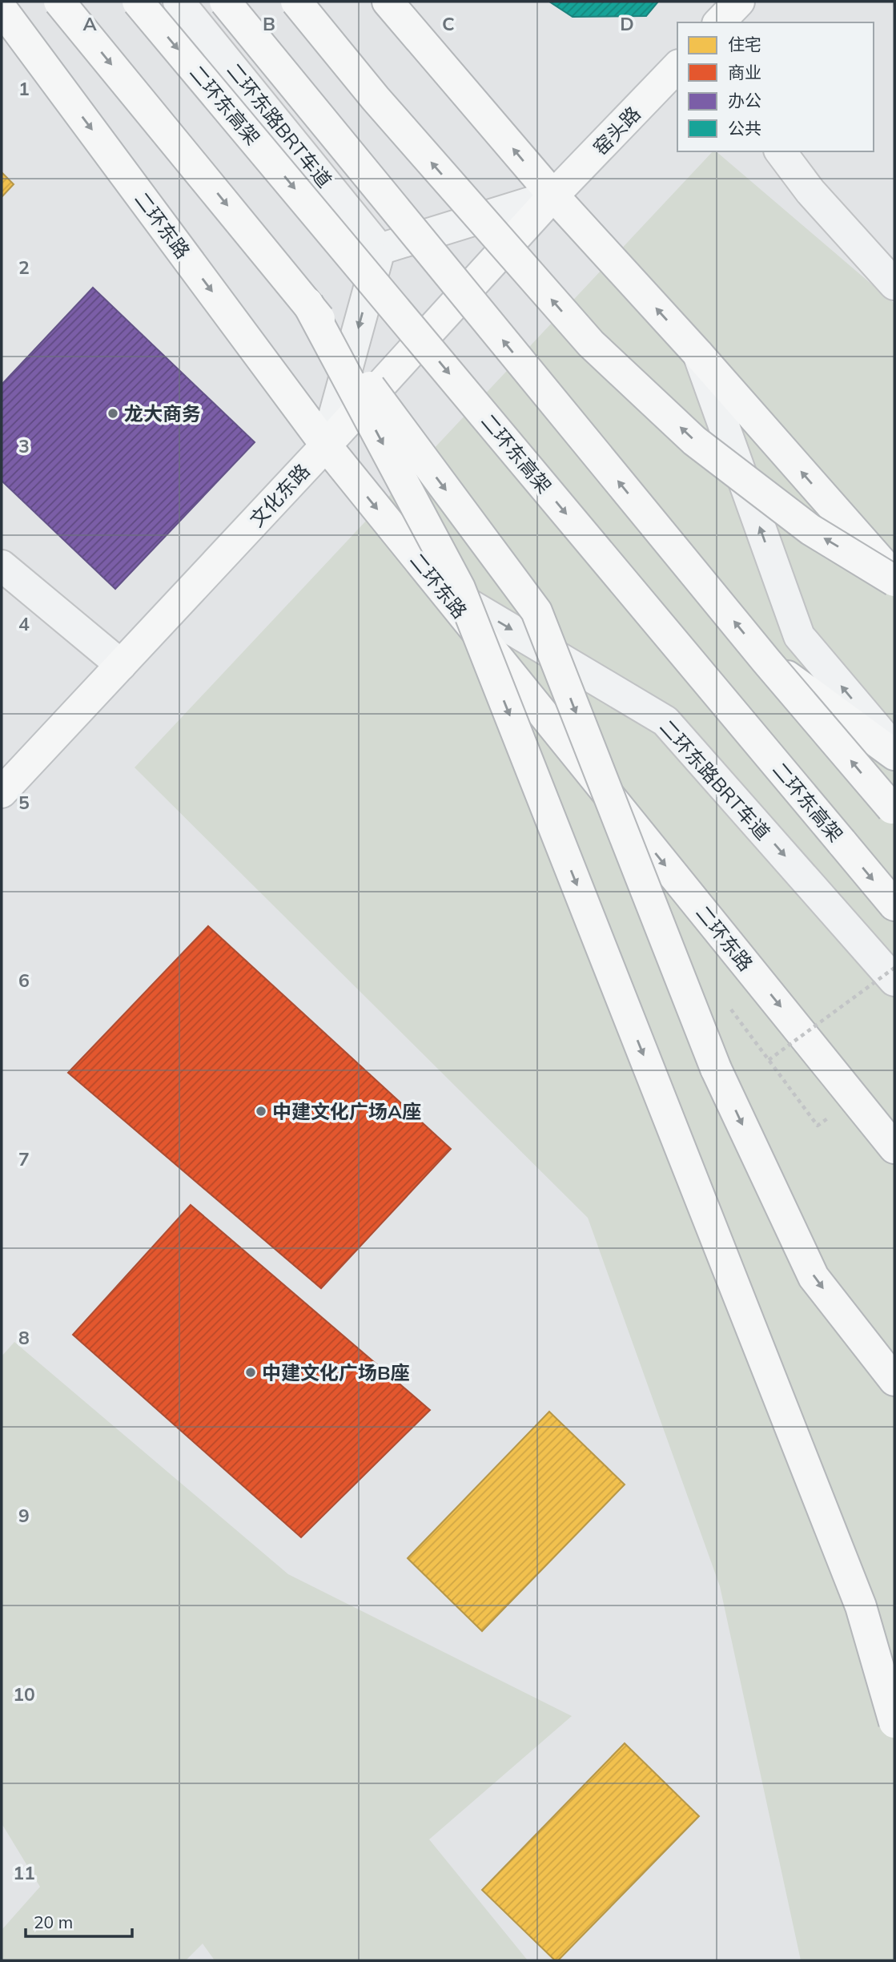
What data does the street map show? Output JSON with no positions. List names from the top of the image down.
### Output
{
  "streets": {
    "main road": [
      "二环东高架",
      "窑头路",
      "二环东路",
      "文化东路"
    ],
    "street": ["二环东路BRT车道"]
  },
  "crossings": [
    ["二环东路BRT车道", "二环东路"],
    ["窑头路", "文化东路"],
    ["二环东路", "文化东路"]
  ],
  "places": ["龙大商务", "中建文化广场A座", "中建文化广场B座"],
  "legend": [
    "住宅",
    "商业",
    "办公",
    "公共"
  ],
  "scale_bar": "20 m",
  "grid": {
    "columns": [
      "A",
      "B",
      "C",
      "D"
    ],
    "rows": [
      "1",
      "2",
      "3",
      "4",
      "5",
      "6",
      "7",
      "8",
      "9",
      "10",
      "11"
    ]
  }
}
